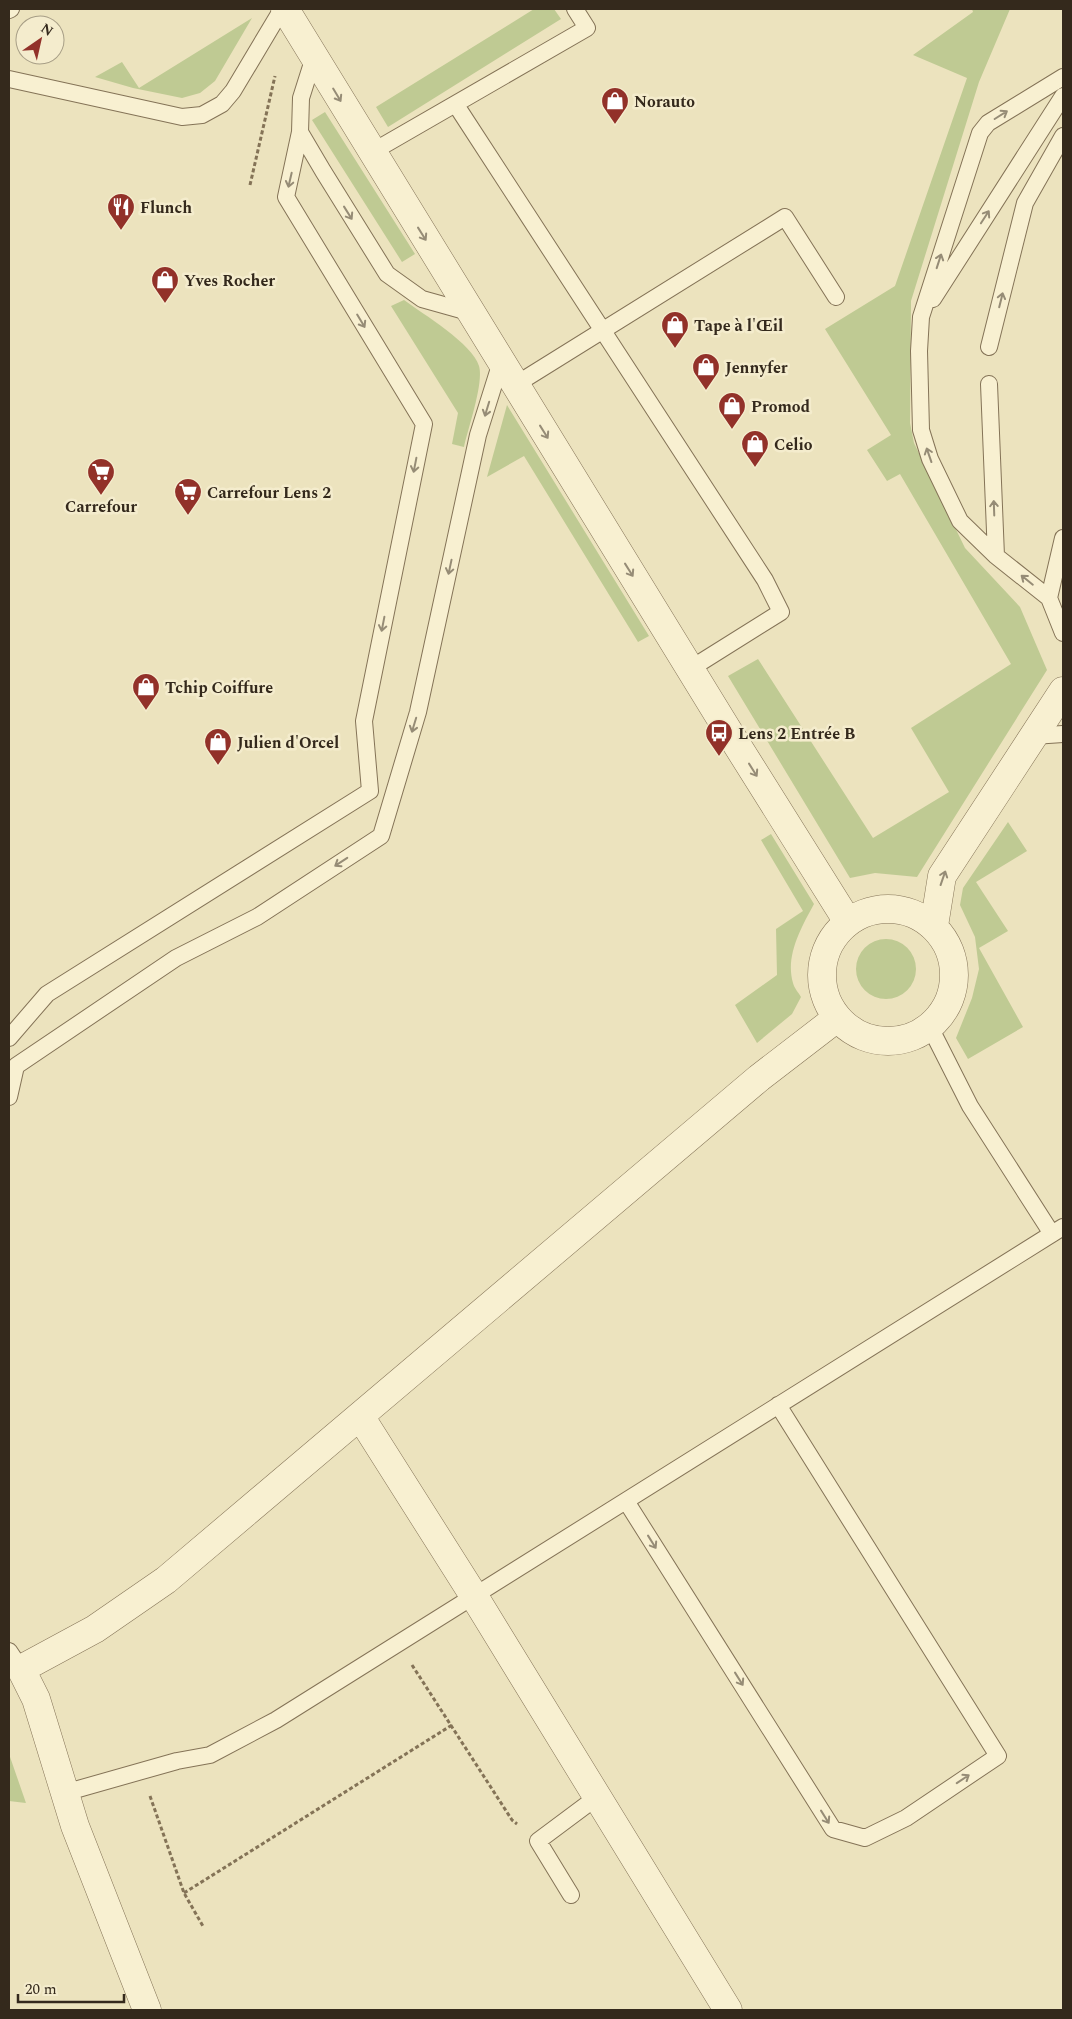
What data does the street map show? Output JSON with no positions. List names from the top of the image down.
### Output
{
  "places": {
    "shop": [
      "Norauto",
      "Yves Rocher",
      "Tape à l'Œil",
      "Jennyfer",
      "Promod",
      "Celio",
      "Tchip Coiffure",
      "Julien d'Orcel"
    ],
    "restaurant": ["Flunch"],
    "supermarket": ["Carrefour", "Carrefour Lens 2"],
    "bus stop": ["Lens 2 Entrée B"]
  },
  "scale_bar": "20 m",
  "north": "top right"
}
